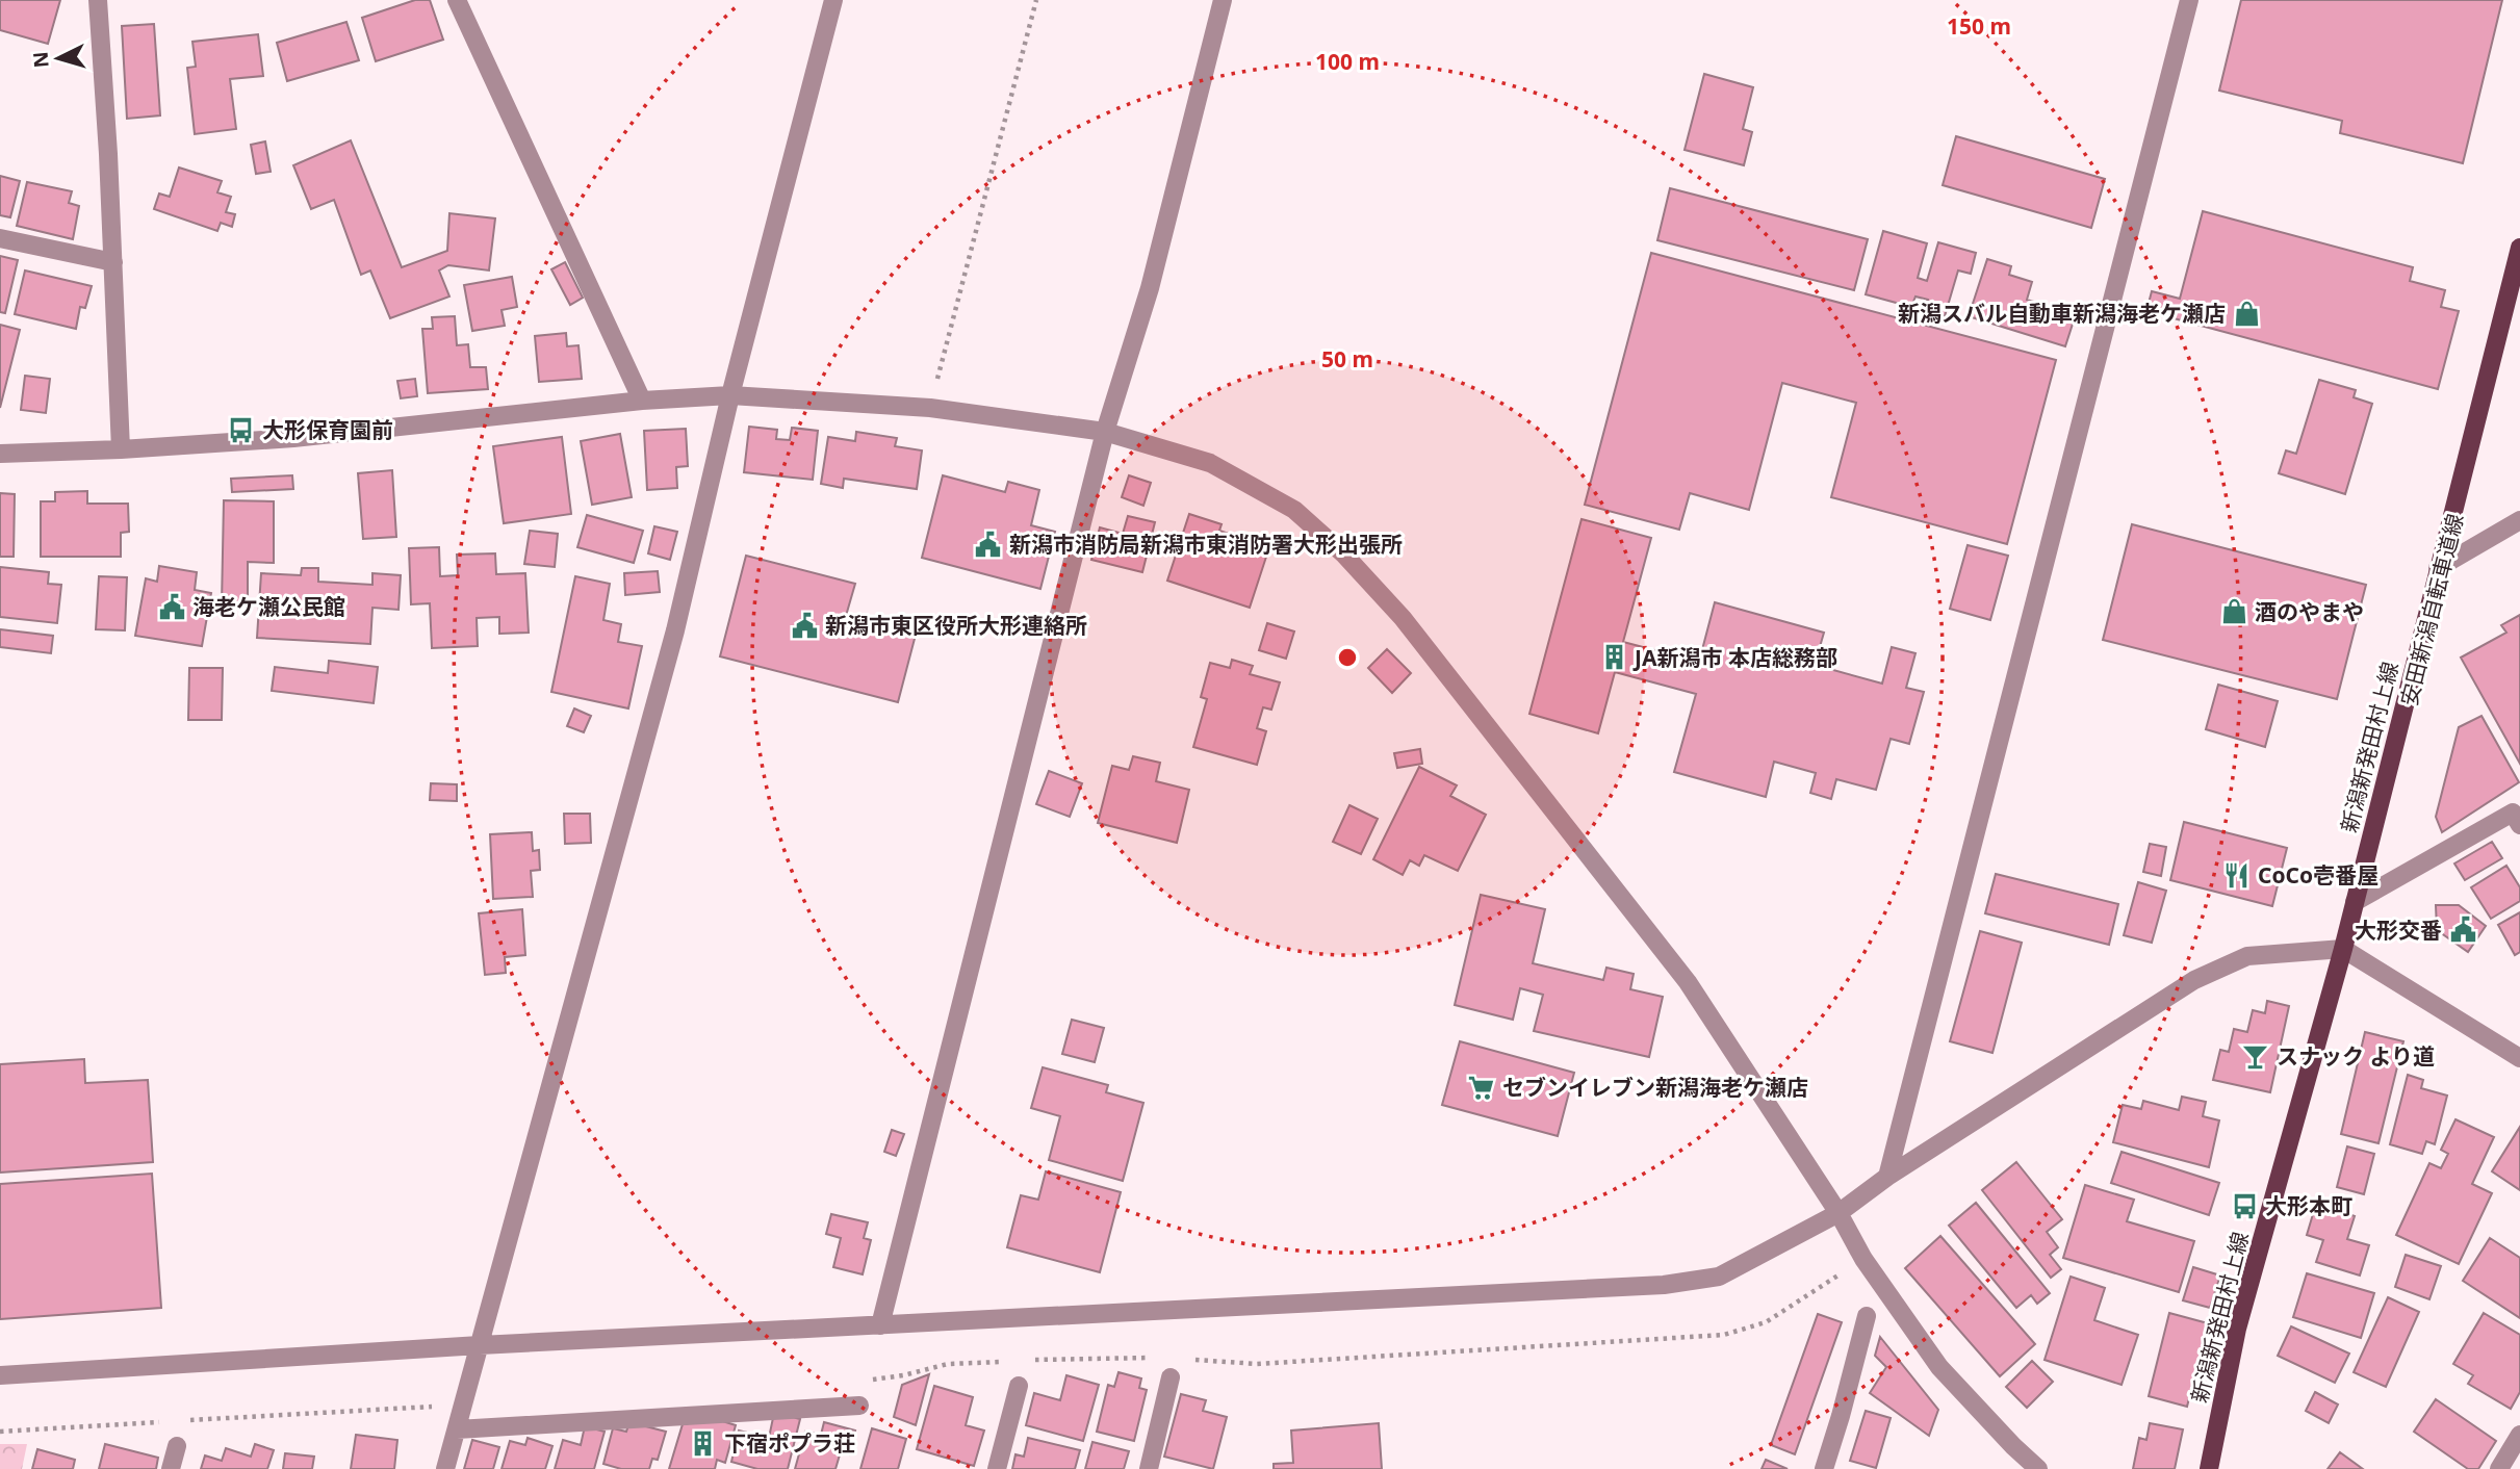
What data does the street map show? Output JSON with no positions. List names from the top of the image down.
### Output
{
  "streets": {
    "main road": ["新潟新発田村上線"]
  },
  "places": {
    "shop": ["新潟スバル自動車新潟海老ケ瀬店", "酒のやまや"],
    "bus stop": ["大形保育園前", "大形本町"],
    "public building": [
      "新潟市消防局新潟市東消防署大形出張所",
      "海老ケ瀬公民館",
      "新潟市東区役所大形連絡所",
      "大形交番"
    ],
    "building": ["JA新潟市 本店総務部", "下宿ポプラ荘"],
    "restaurant": ["CoCo壱番屋"],
    "bar": ["スナック より道"],
    "supermarket": ["セブンイレブン新潟海老ケ瀬店"]
  },
  "north": "left",
  "rings": ["150 m", "100 m", "50 m"]
}
